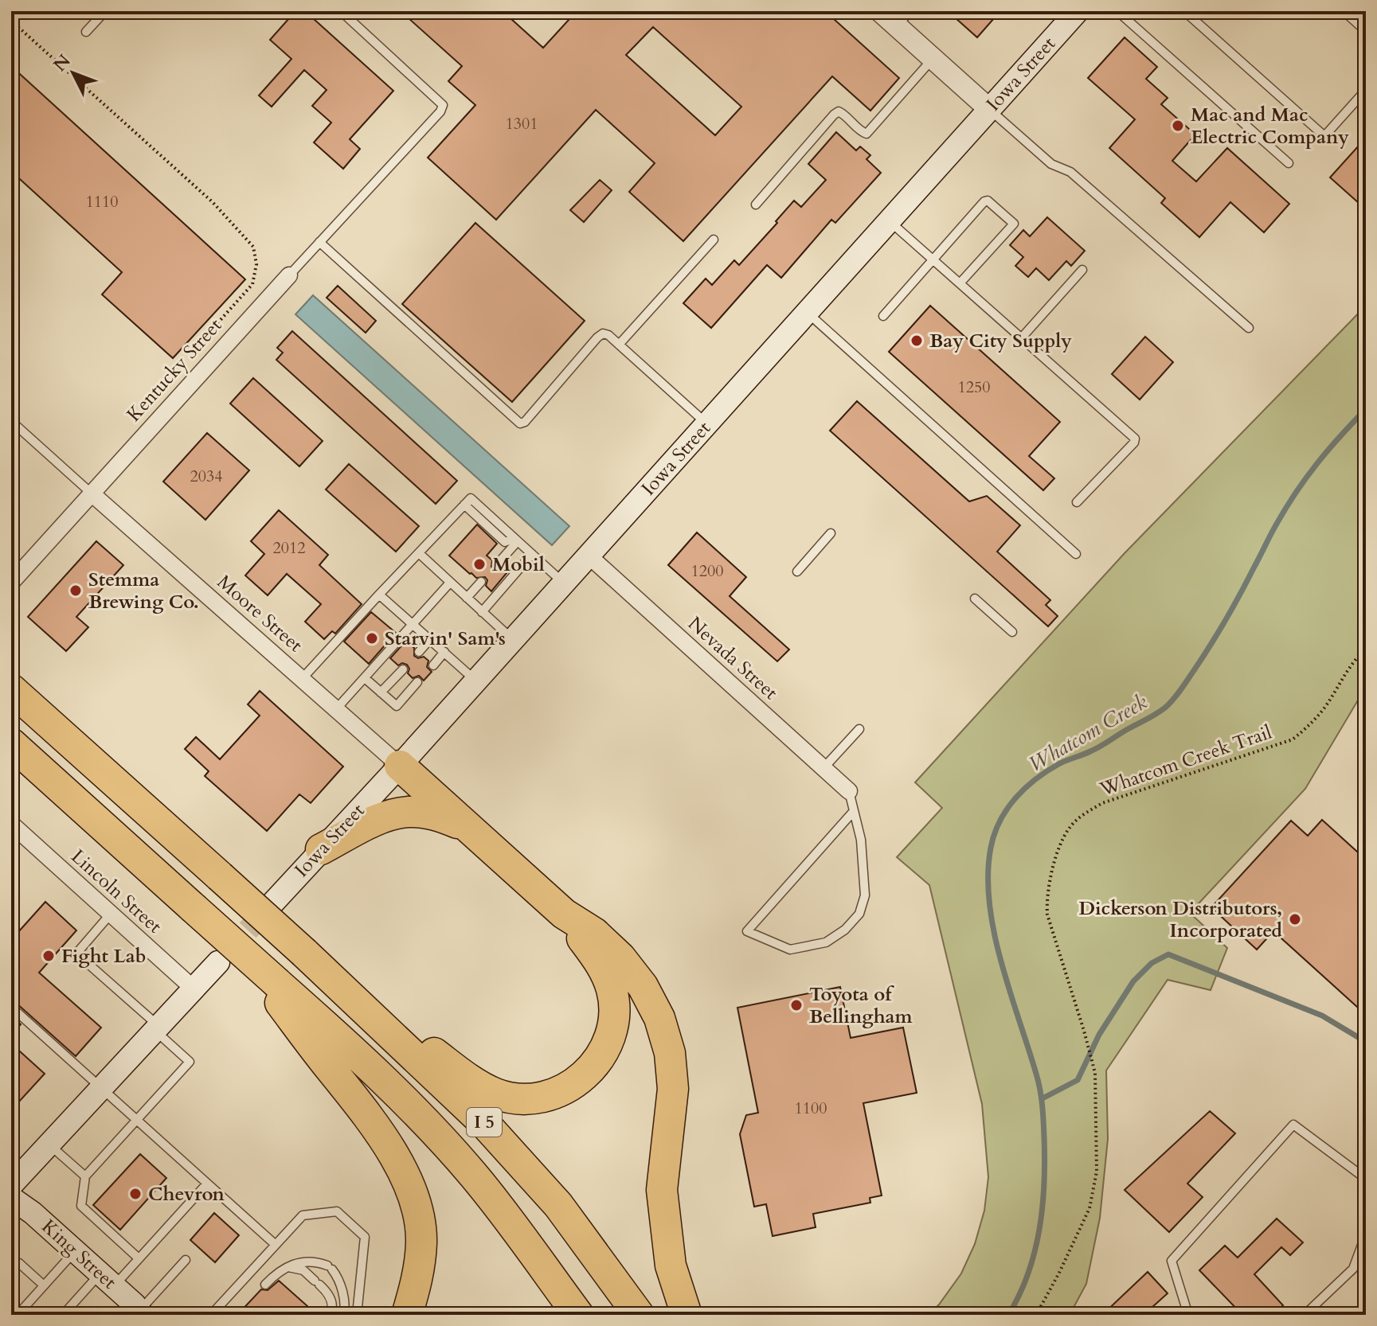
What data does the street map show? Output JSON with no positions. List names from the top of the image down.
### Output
{
  "streets": {
    "highway": ["I 5"],
    "main road": ["Iowa Street", "King Street"],
    "street": [
      "Kentucky Street",
      "Moore Street",
      "Nevada Street",
      "Lincoln Street"
    ],
    "path": ["Whatcom Creek Trail"]
  },
  "crossings": [
    ["Iowa Street", "Moore Street"],
    ["Iowa Street", "Nevada Street"],
    ["Kentucky Street", "Moore Street"]
  ],
  "water": ["Whatcom Creek"],
  "places": [
    "Mac and Mac Electric Company",
    "Bay City Supply",
    "Mobil",
    "Stemma Brewing Co.",
    "Starvin' Sam's",
    "Dickerson Distributors, Incorporated",
    "Fight Lab",
    "Toyota of Bellingham",
    "Chevron"
  ],
  "house_numbers": [
    "1301",
    "1110",
    "1250",
    "2034",
    "2012",
    "1200",
    "1100"
  ],
  "north": "top left"
}
